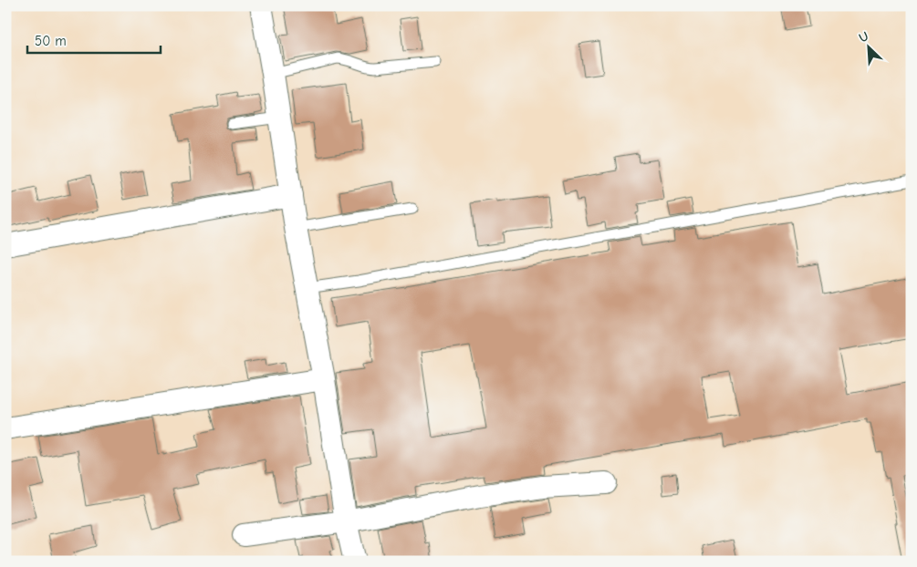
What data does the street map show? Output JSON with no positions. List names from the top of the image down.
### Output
{
  "scale_bar": "50 m",
  "north": "top left"
}
